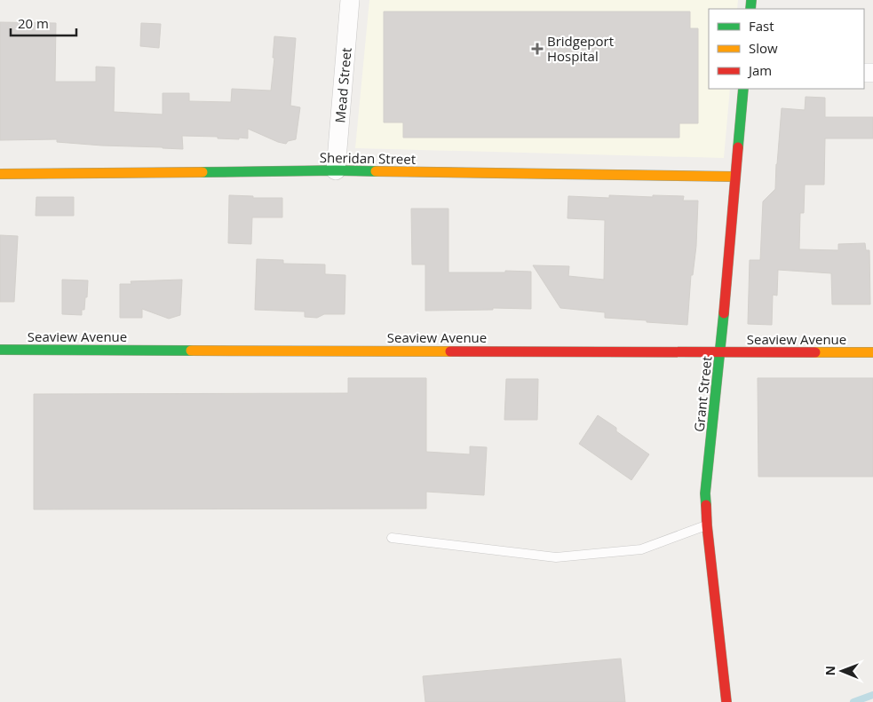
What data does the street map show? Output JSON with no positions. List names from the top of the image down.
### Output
{
  "streets": {
    "main road": ["Sheridan Street", "Seaview Avenue", "Grant Street"],
    "street": ["Mead Street"]
  },
  "crossings": [
    ["Mead Street", "Sheridan Street"],
    ["Sheridan Street", "Grant Street"],
    ["Seaview Avenue", "Grant Street"]
  ],
  "places": {
    "health": ["Bridgeport Hospital"]
  },
  "legend": ["Fast", "Slow", "Jam"],
  "scale_bar": "20 m",
  "north": "left"
}
